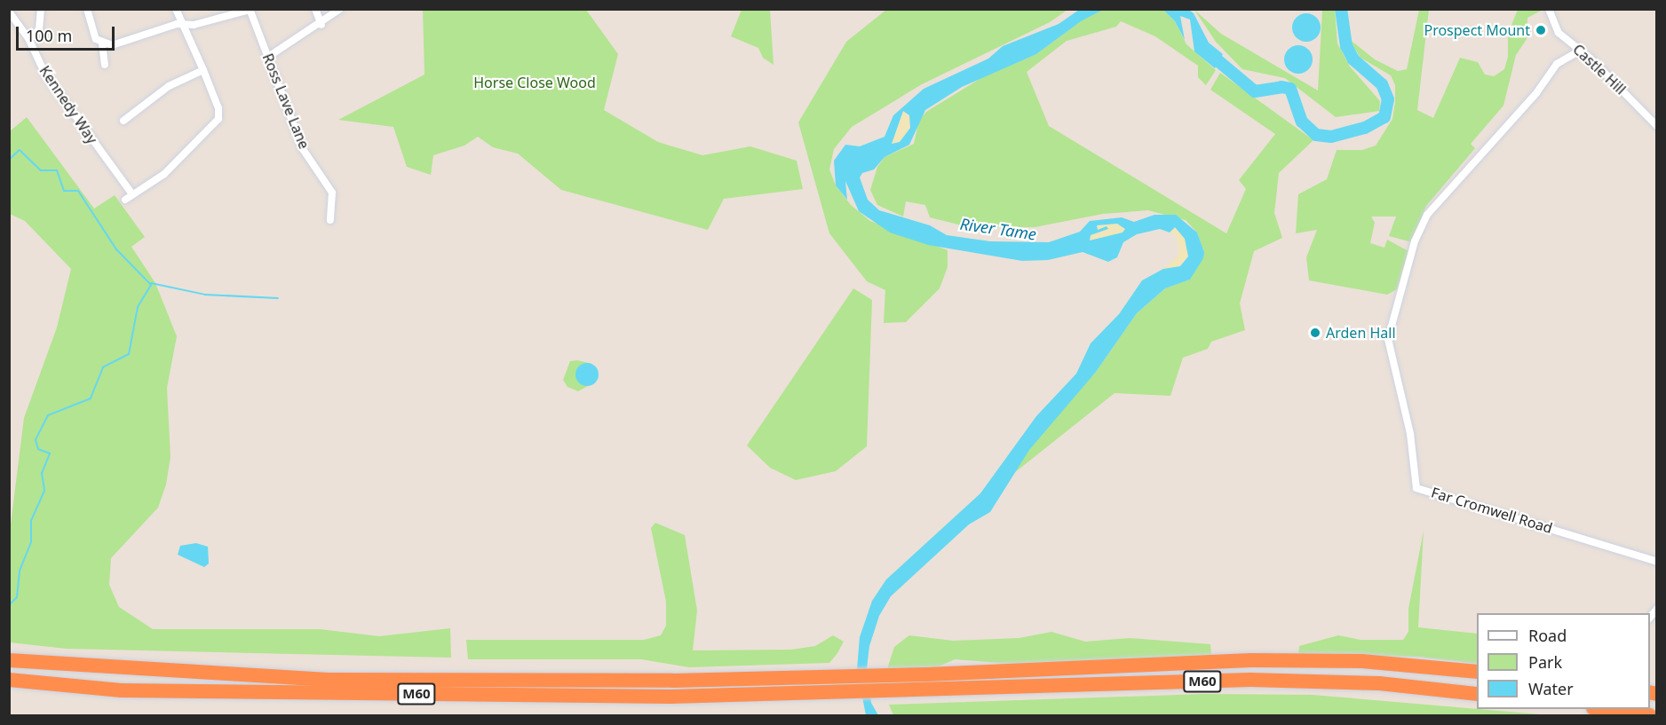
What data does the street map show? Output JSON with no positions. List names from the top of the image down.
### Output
{
  "streets": {
    "highway": ["M60"],
    "street": [
      "Castle Hill",
      "Ross Lave Lane",
      "Kennedy Way",
      "Far Cromwell Road"
    ]
  },
  "crossings": [
    ["Castle Hill", "Far Cromwell Road"]
  ],
  "water": ["River Tame"],
  "parks": ["Horse Close Wood"],
  "places": ["Prospect Mount", "Arden Hall"],
  "legend": ["Road", "Park", "Water"],
  "scale_bar": "100 m"
}
